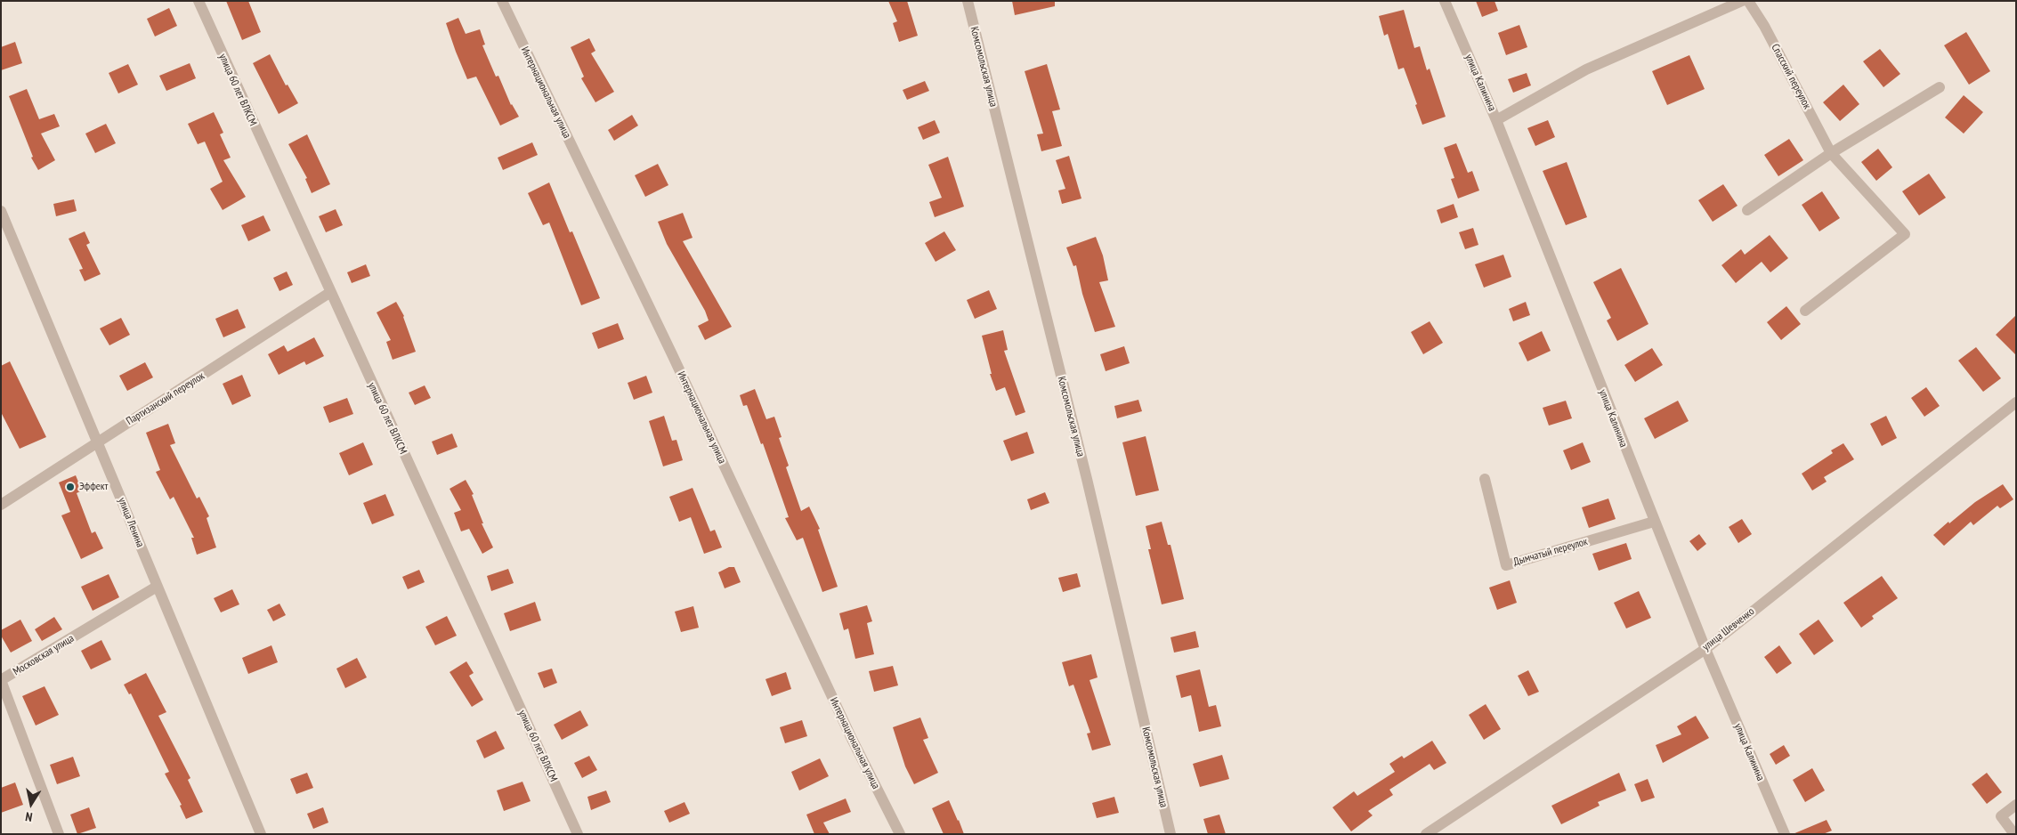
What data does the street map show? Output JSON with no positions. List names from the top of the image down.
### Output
{
  "streets": {
    "street": [
      "Комсомольская улица",
      "Спасский переулок",
      "улица Калинина",
      "улица 60 лет ВЛКСМ",
      "Интернациональная улица",
      "Партизанский переулок",
      "улица Ленина",
      "Дымчатый переулок",
      "улица Шевченко",
      "Московская улица"
    ]
  },
  "crossings": [
    ["улица Калинина", "Дымчатый переулок"],
    ["улица Калинина", "улица Шевченко"],
    ["улица 60 лет ВЛКСМ", "Партизанский переулок"],
    ["Партизанский переулок", "улица Ленина"],
    ["улица Ленина", "Московская улица"]
  ],
  "places": ["Эффект"],
  "north": "bottom"
}
